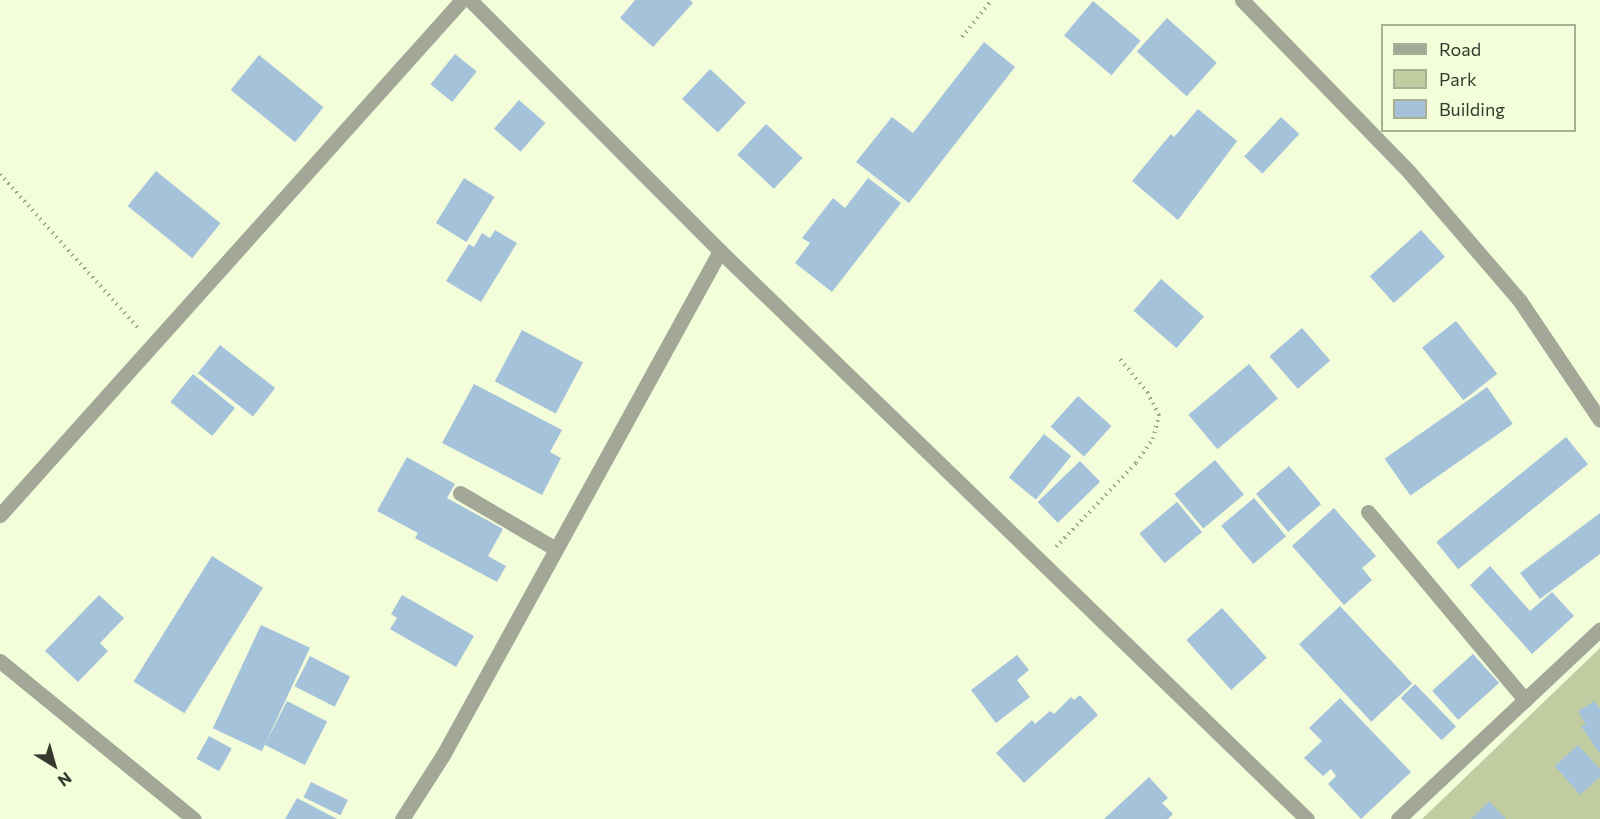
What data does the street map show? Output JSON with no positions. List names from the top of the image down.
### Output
{
  "legend": ["Road", "Park", "Building"],
  "north": "bottom right"
}
